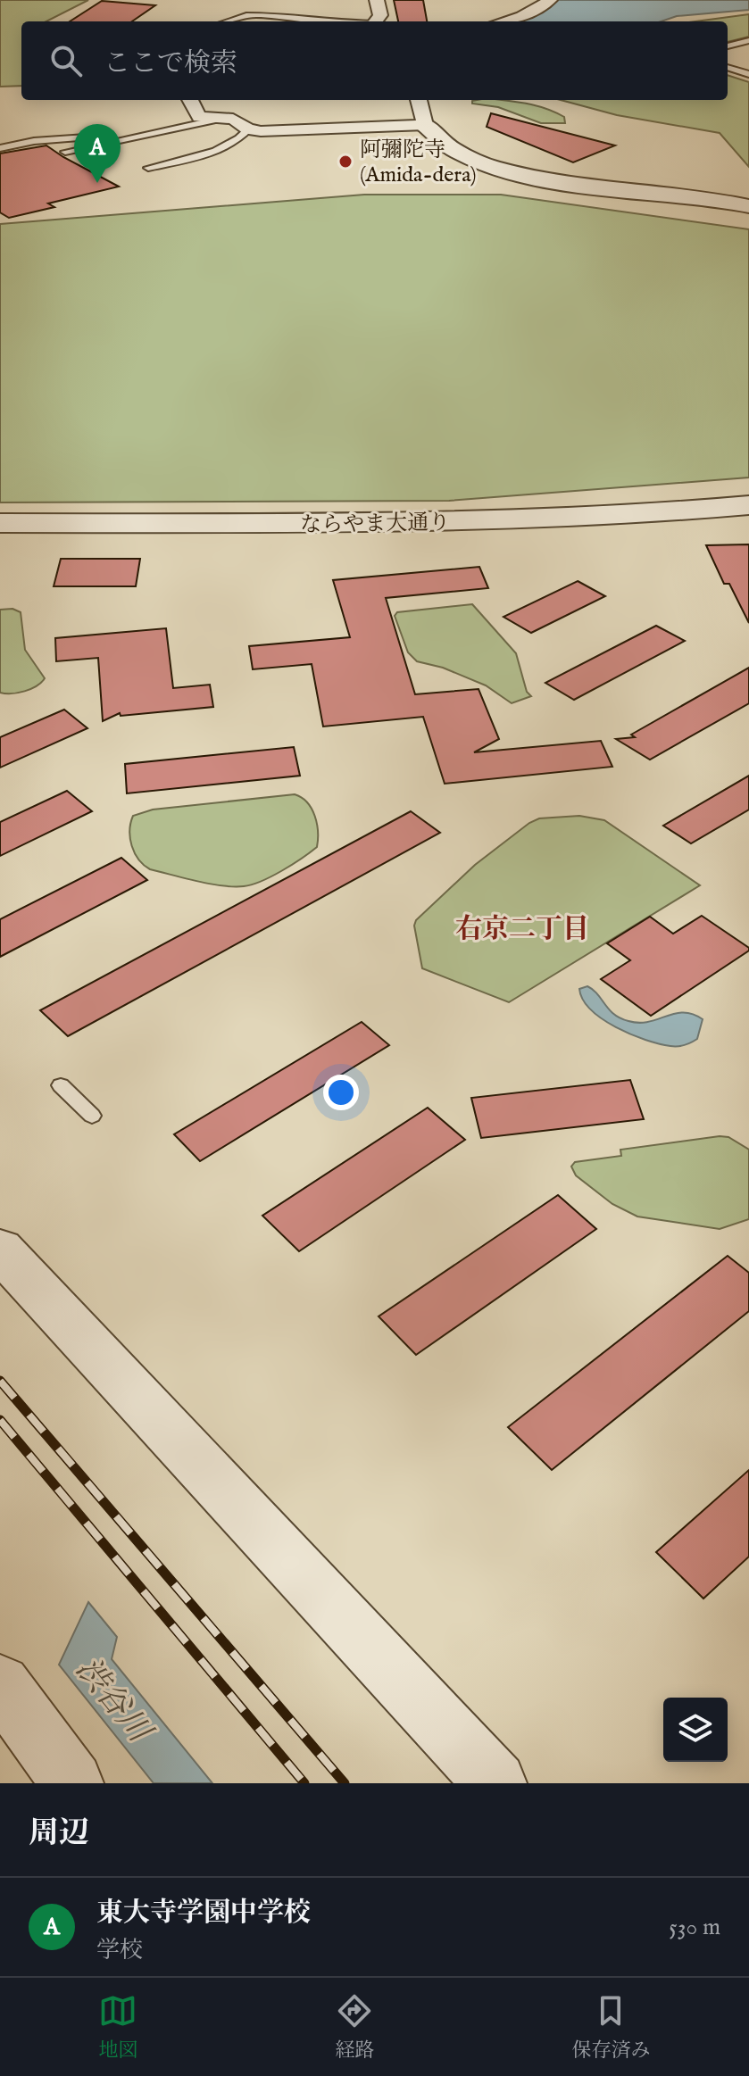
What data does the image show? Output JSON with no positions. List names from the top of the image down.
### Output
{
  "streets": {
    "street": ["ならやま大通り"]
  },
  "districts": ["右京二丁目"],
  "water": ["渋谷川"],
  "places": ["阿彌陀寺 (Amida-dera)"],
  "page": {
    "search": "ここで検索",
    "pins": "A",
    "heading": "周辺",
    "list": [
      {
        "mark": "A",
        "name": "東大寺学園中学校",
        "note": "学校",
        "value": "530 m"
      }
    ],
    "nav": ["地図", "経路", "保存済み"]
  }
}
